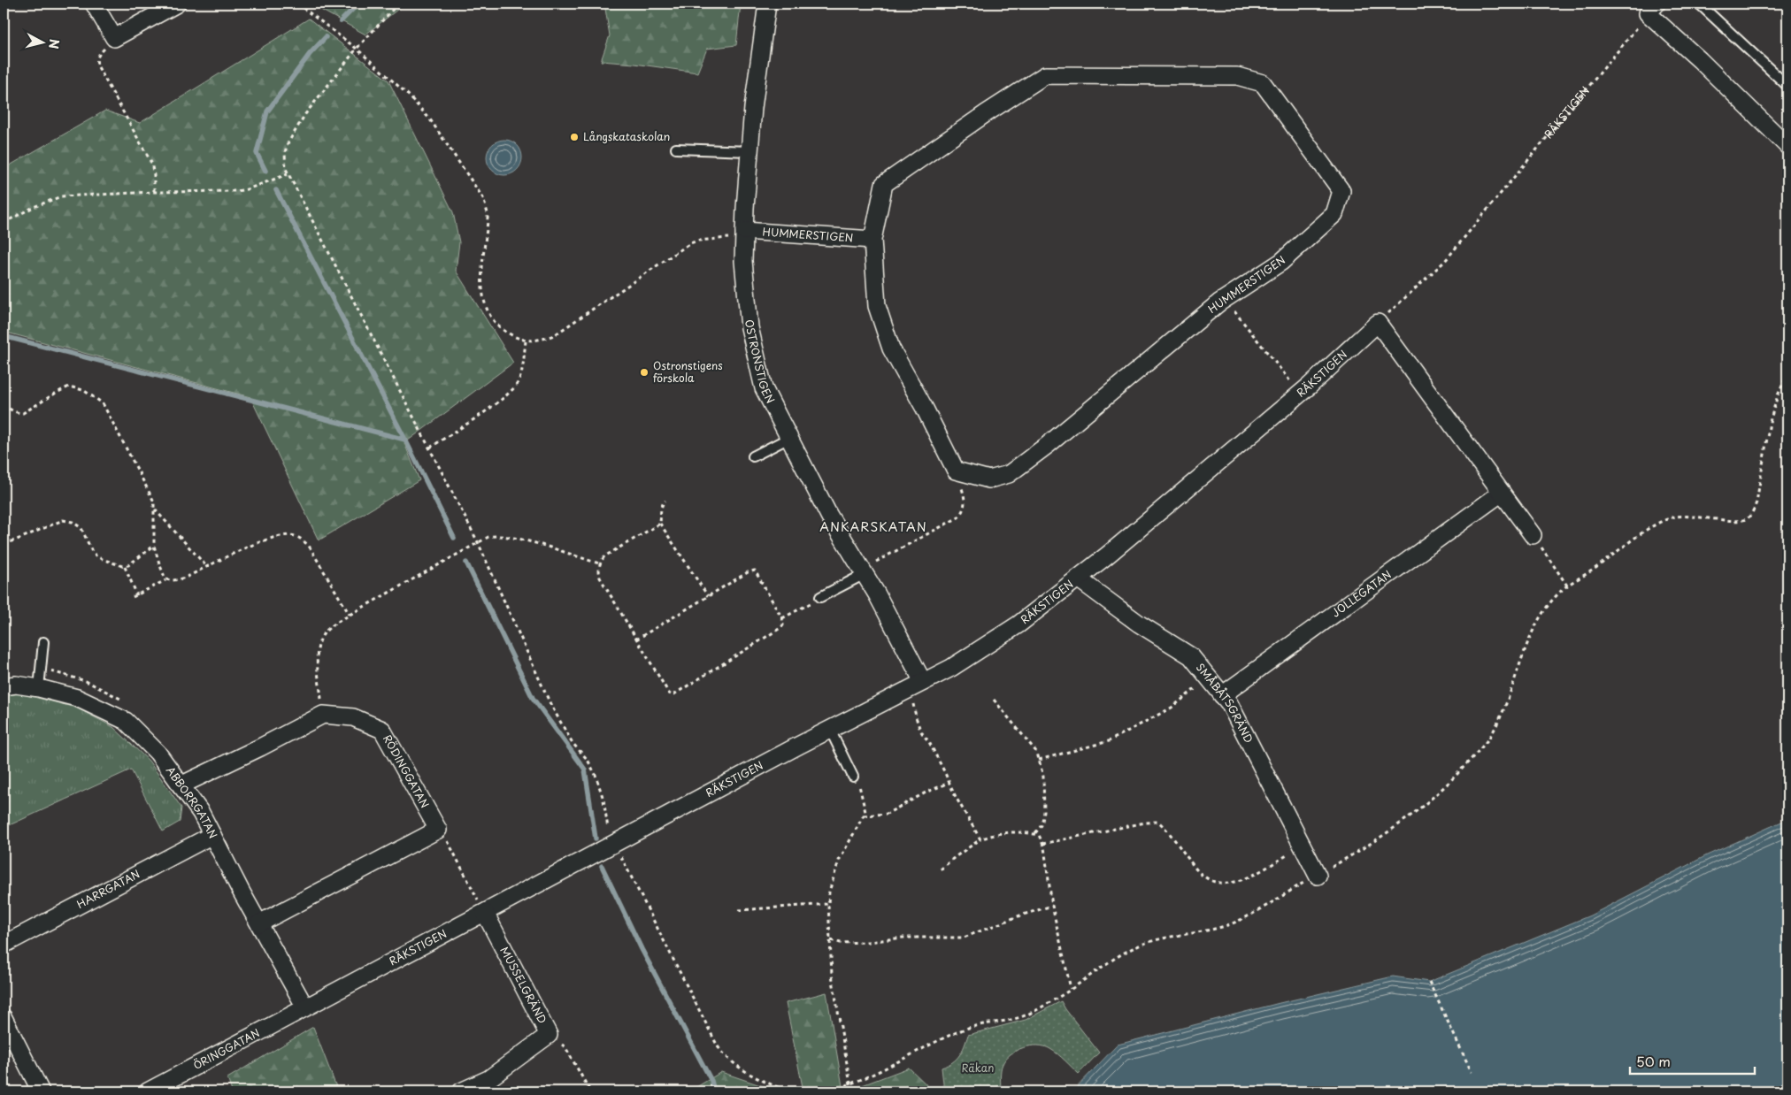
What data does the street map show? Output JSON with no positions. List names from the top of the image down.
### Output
{
  "streets": {
    "street": [
      "RÄKSTIGEN",
      "HUMMERSTIGEN",
      "OSTRONSTIGEN",
      "JOLLEGATAN",
      "SMÅBÅTSGRÄND",
      "RÖDINGGATAN",
      "ABBORRGATAN",
      "HARRGATAN",
      "MUSSELGRÄND",
      "ÖRINGGATAN"
    ]
  },
  "crossings": [
    ["RÄKSTIGEN", "OSTRONSTIGEN"],
    ["RÄKSTIGEN", "SMÅBÅTSGRÄND"],
    ["RÄKSTIGEN", "ABBORRGATAN"],
    ["RÄKSTIGEN", "MUSSELGRÄND"],
    ["RÄKSTIGEN", "ÖRINGGATAN"],
    ["HUMMERSTIGEN", "OSTRONSTIGEN"],
    ["JOLLEGATAN", "SMÅBÅTSGRÄND"],
    ["ABBORRGATAN", "HARRGATAN"],
    ["ABBORRGATAN", "ÖRINGGATAN"]
  ],
  "districts": ["ANKARSKATAN"],
  "parks": ["Räkan"],
  "places": ["Långskataskolan", "Ostronstigens förskola"],
  "scale_bar": "50 m",
  "north": "right"
}
